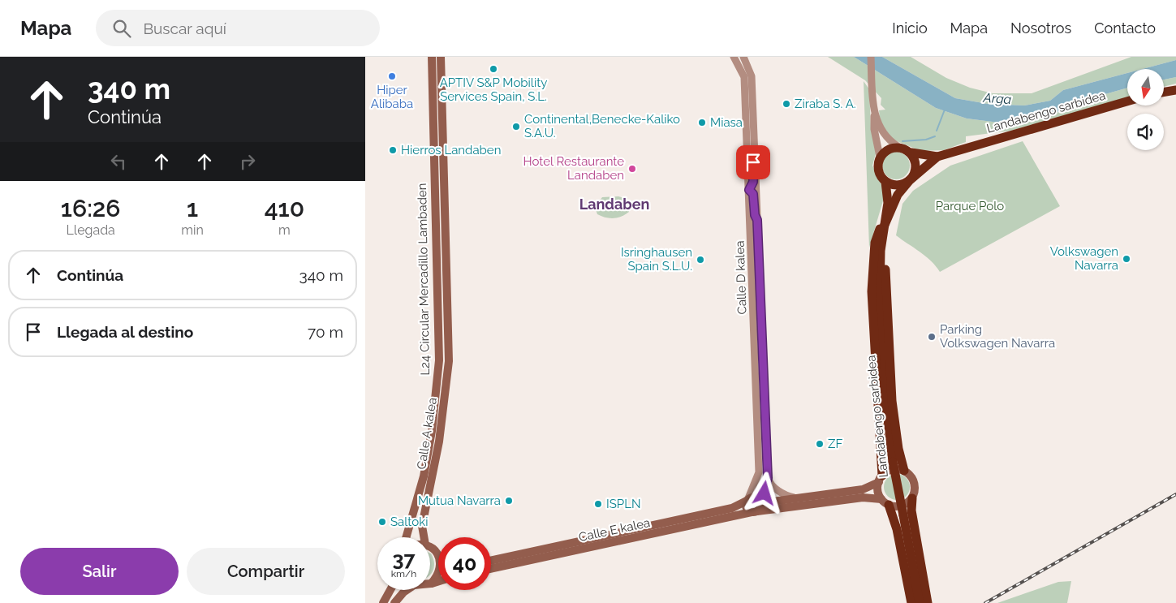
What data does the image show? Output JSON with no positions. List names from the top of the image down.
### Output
{
  "streets": {
    "highway": ["Landabengo sarbidea"],
    "main road": ["L24 Circular Mercadillo Lambaden", "Calle A kalea", "Calle E kalea"],
    "street": ["Calle D kalea"]
  },
  "crossings": [
    ["Calle D kalea", "Calle E kalea"]
  ],
  "districts": ["Landaben"],
  "water": ["Arga"],
  "parks": ["Parque Polo"],
  "places": [
    "APTIV S&P Mobility Services Spain, S.L.",
    "Hiper Alibaba",
    "Ziraba S. A.",
    "Miasa",
    "Continental,Benecke-Kaliko S.A.U.",
    "Hierros Landaben",
    "Hotel Restaurante Landaben",
    "Volkswagen Navarra",
    "Isringhausen Spain S.L.U.",
    "Parking Volkswagen Navarra",
    "ZF",
    "Mutua Navarra",
    "ISPLN",
    "Saltoki"
  ],
  "north": "bottom",
  "page": {
    "header": "Mapa",
    "search": "Buscar aquí",
    "nav": [
      "Inicio",
      "Mapa",
      "Nosotros",
      "Contacto"
    ],
    "turn": ["340 m", "Continúa"],
    "eta": [
      "16:26",
      "Llegada",
      "1",
      "min",
      "410",
      "m"
    ],
    "list": [
      {
        "name": "Continúa",
        "value": "340 m"
      },
      {
        "name": "Llegada al destino",
        "value": "70 m"
      }
    ],
    "speed": "37 km/h",
    "limit": "40",
    "buttons": ["Salir", "Compartir"]
  }
}
